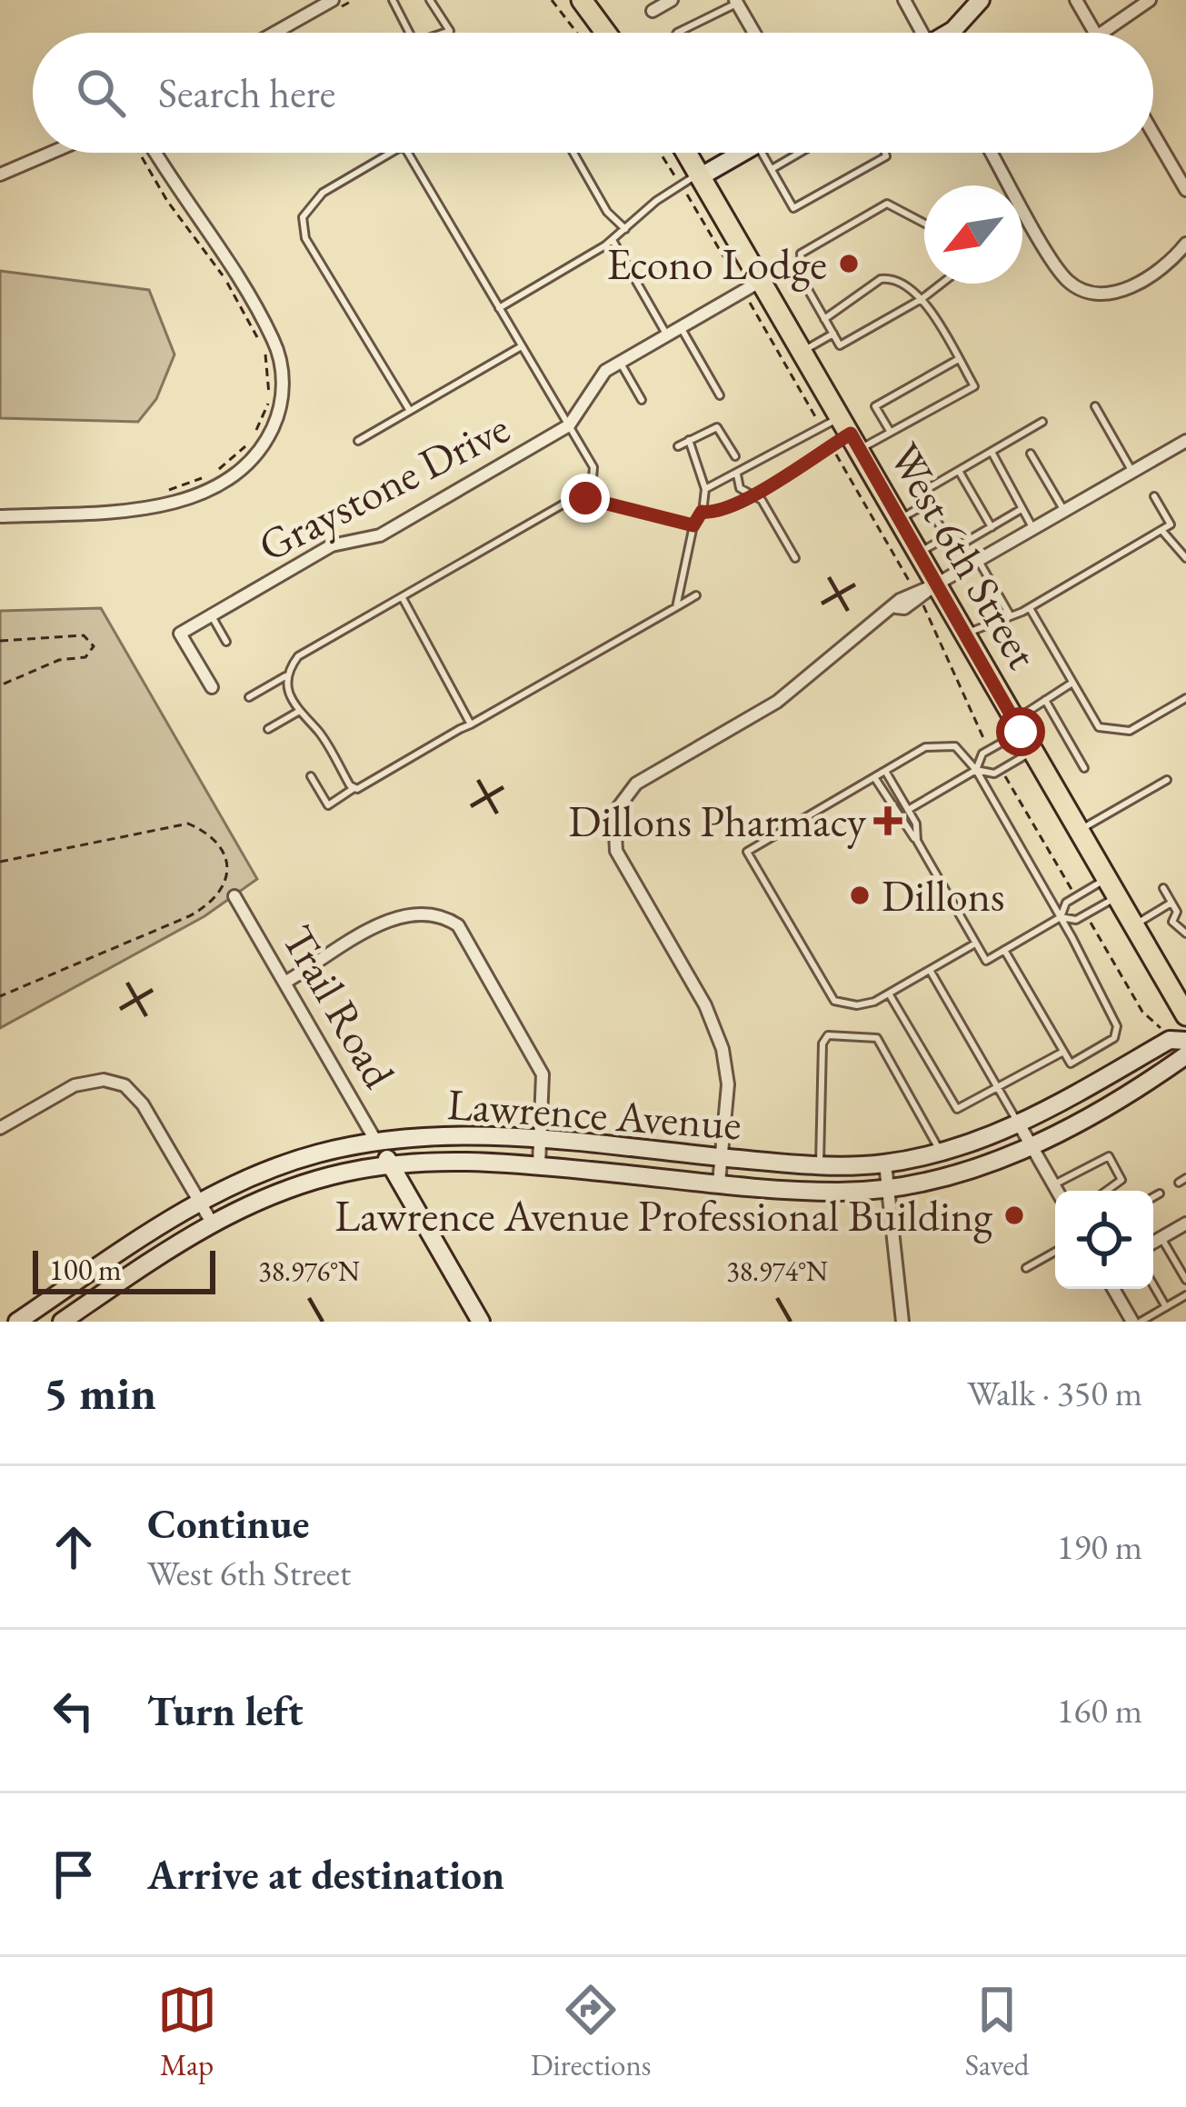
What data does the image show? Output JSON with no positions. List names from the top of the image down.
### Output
{
  "streets": {
    "main road": ["West 6th Street"],
    "street": ["Graystone Drive", "Trail Road", "Lawrence Avenue"]
  },
  "crossings": [
    ["Graystone Drive", "West 6th Street"],
    ["Trail Road", "Lawrence Avenue"]
  ],
  "places": {
    "other": ["Econo Lodge", "Dillons", "Lawrence Avenue Professional Building"],
    "health": ["Dillons Pharmacy"]
  },
  "scale_bar": "100 m",
  "north": "bottom left",
  "page": {
    "search": "Search here",
    "scale": "100 m",
    "heading": ["5 min", "Walk · 350 m"],
    "list": [
      ["Continue", "West 6th Street", "190 m"],
      ["Turn left", "160 m"],
      "Arrive at destination"
    ],
    "nav": ["Map", "Directions", "Saved"]
  },
  "coordinates": ["38.976°N", "38.974°N"]
}
